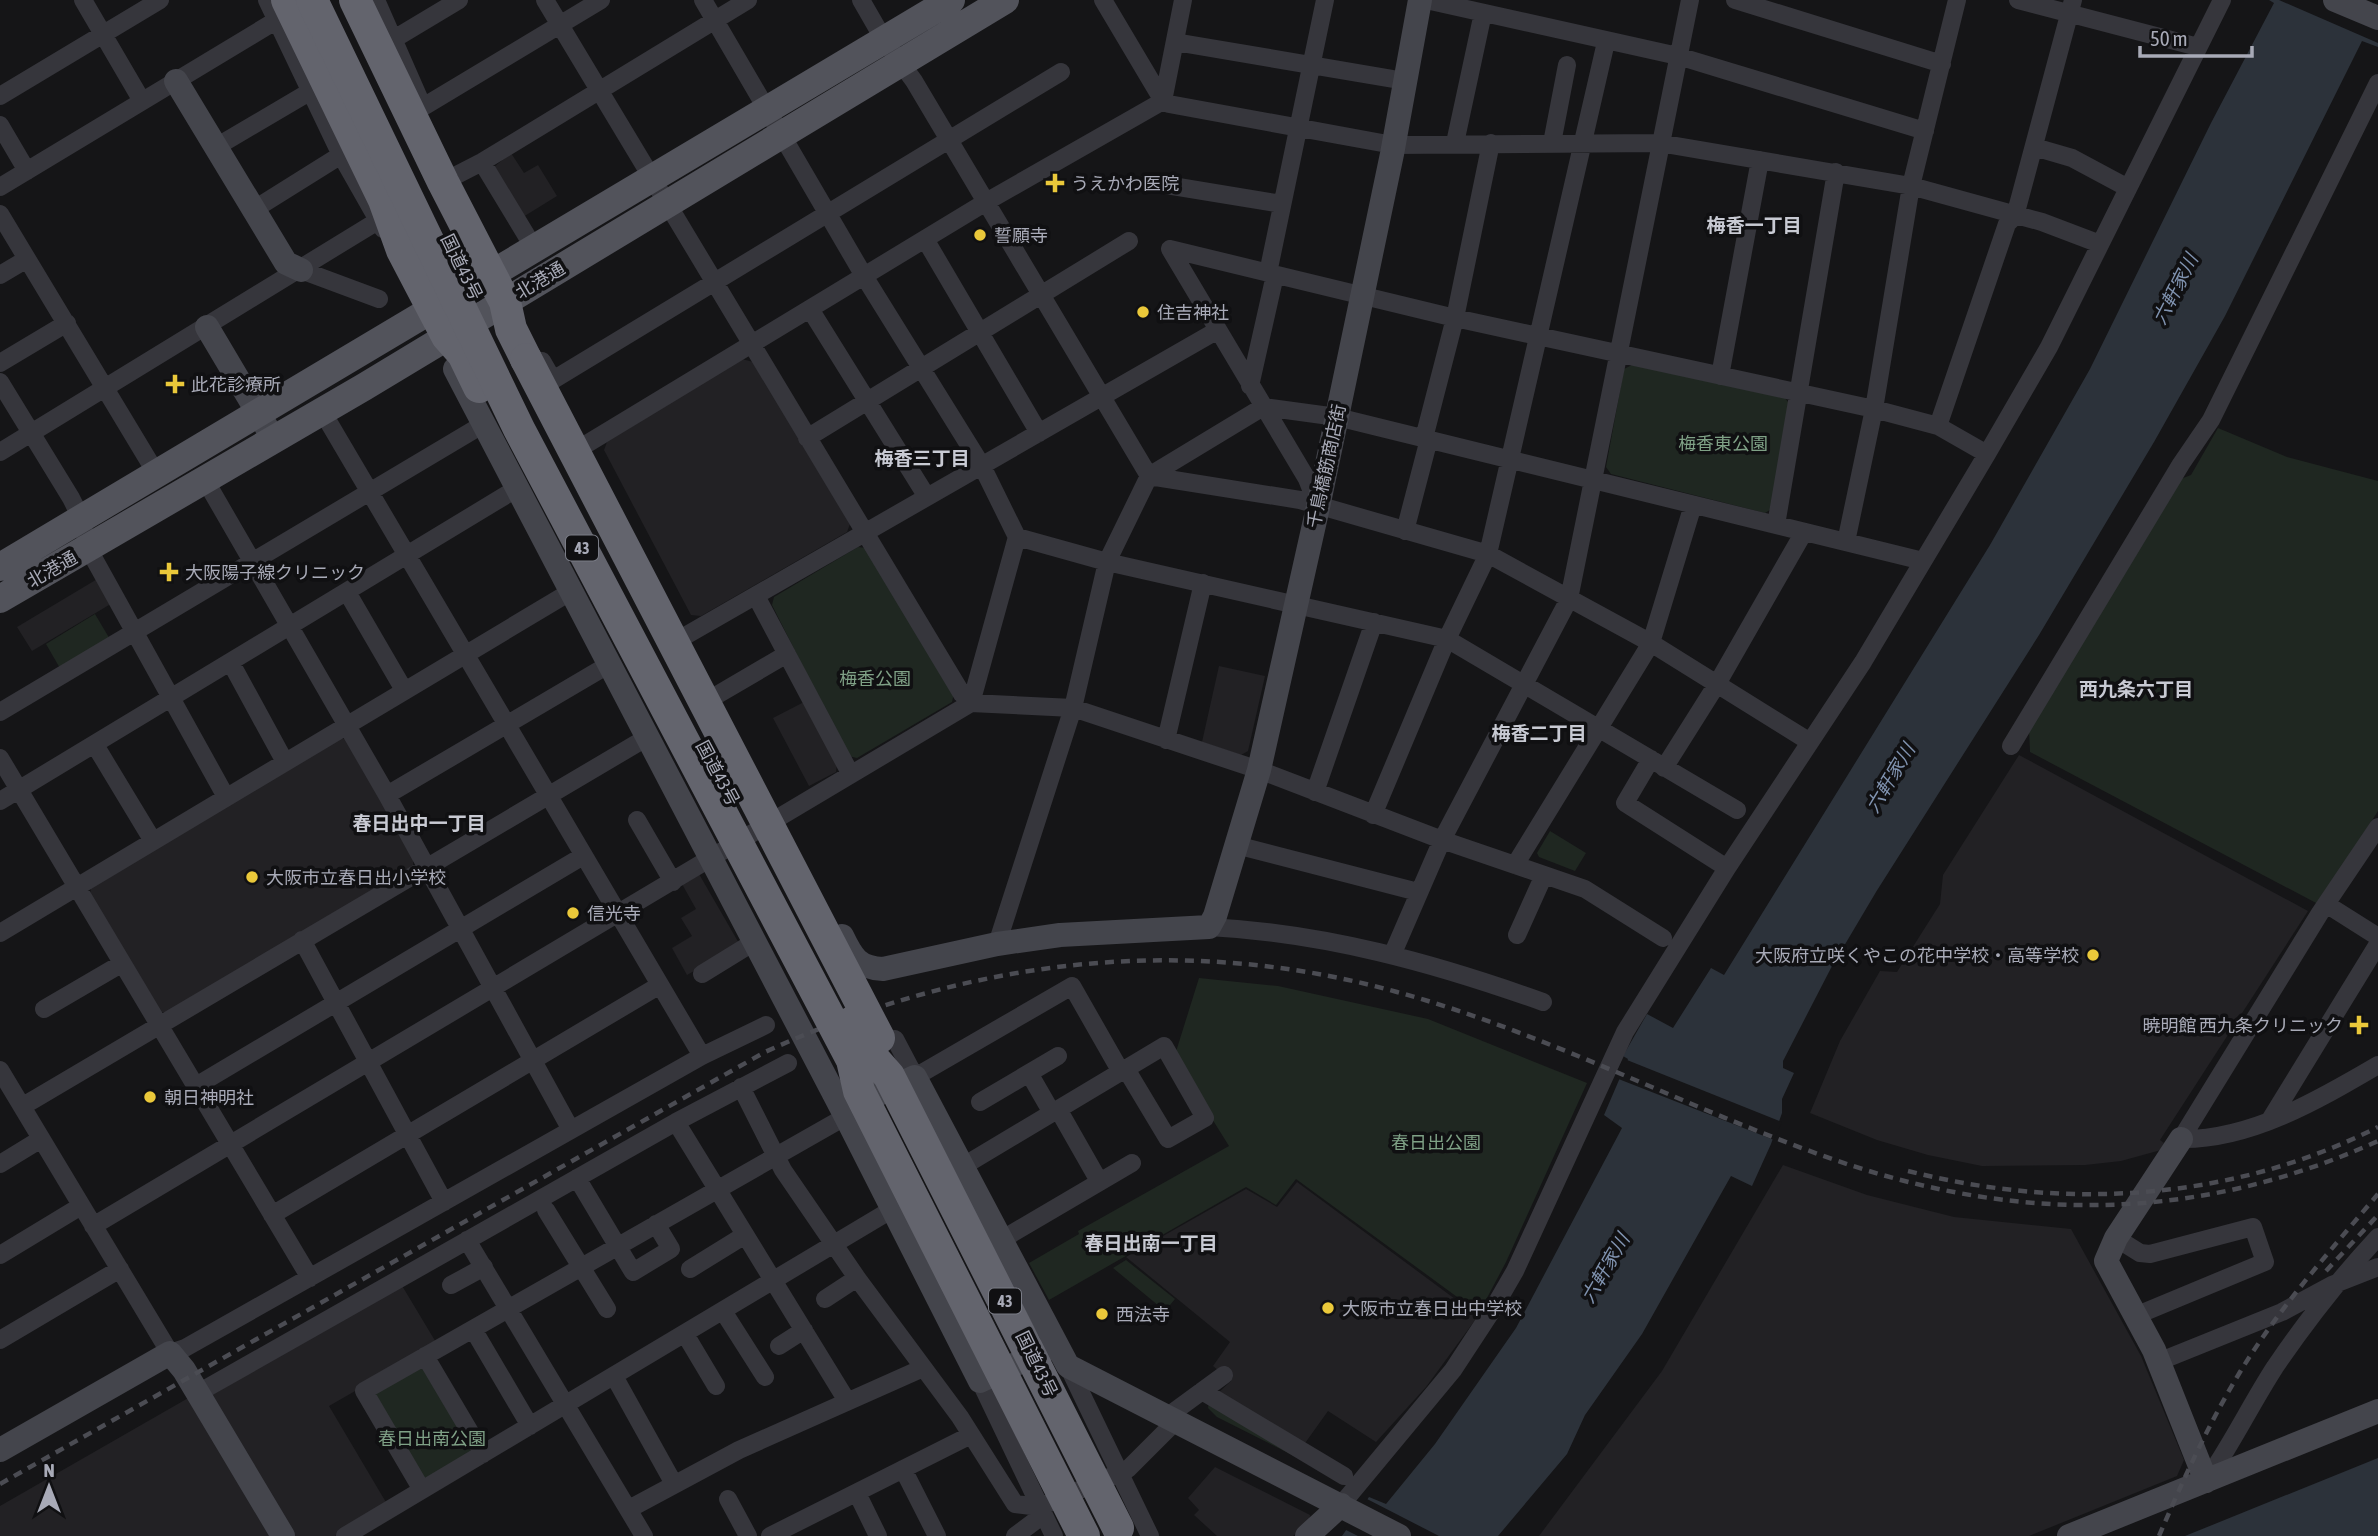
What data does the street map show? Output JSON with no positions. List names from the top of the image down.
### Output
{
  "streets": {
    "highway": ["国道43号", "43"],
    "main road": ["北港通"],
    "street": ["千鳥橋筋商店街"]
  },
  "crossings": [
    ["国道43号", "43"],
    ["北港通", "43"]
  ],
  "districts": [
    "梅香一丁目",
    "梅香三丁目",
    "西九条六丁目",
    "梅香二丁目",
    "春日出中一丁目",
    "春日出南一丁目"
  ],
  "water": ["六軒家川"],
  "parks": [
    "梅香東公園",
    "梅香公園",
    "春日出公園",
    "春日出南公園"
  ],
  "places": {
    "health": [
      "うえかわ医院",
      "此花診療所",
      "大阪陽子線クリニック",
      "暁明館 西九条クリニック"
    ],
    "other": [
      "誓願寺",
      "住吉神社",
      "大阪市立春日出小学校",
      "信光寺",
      "大阪府立咲くやこの花中学校・高等学校",
      "朝日神明社",
      "大阪市立春日出中学校",
      "西法寺"
    ]
  },
  "scale_bar": "50 m",
  "north": "top"
}
